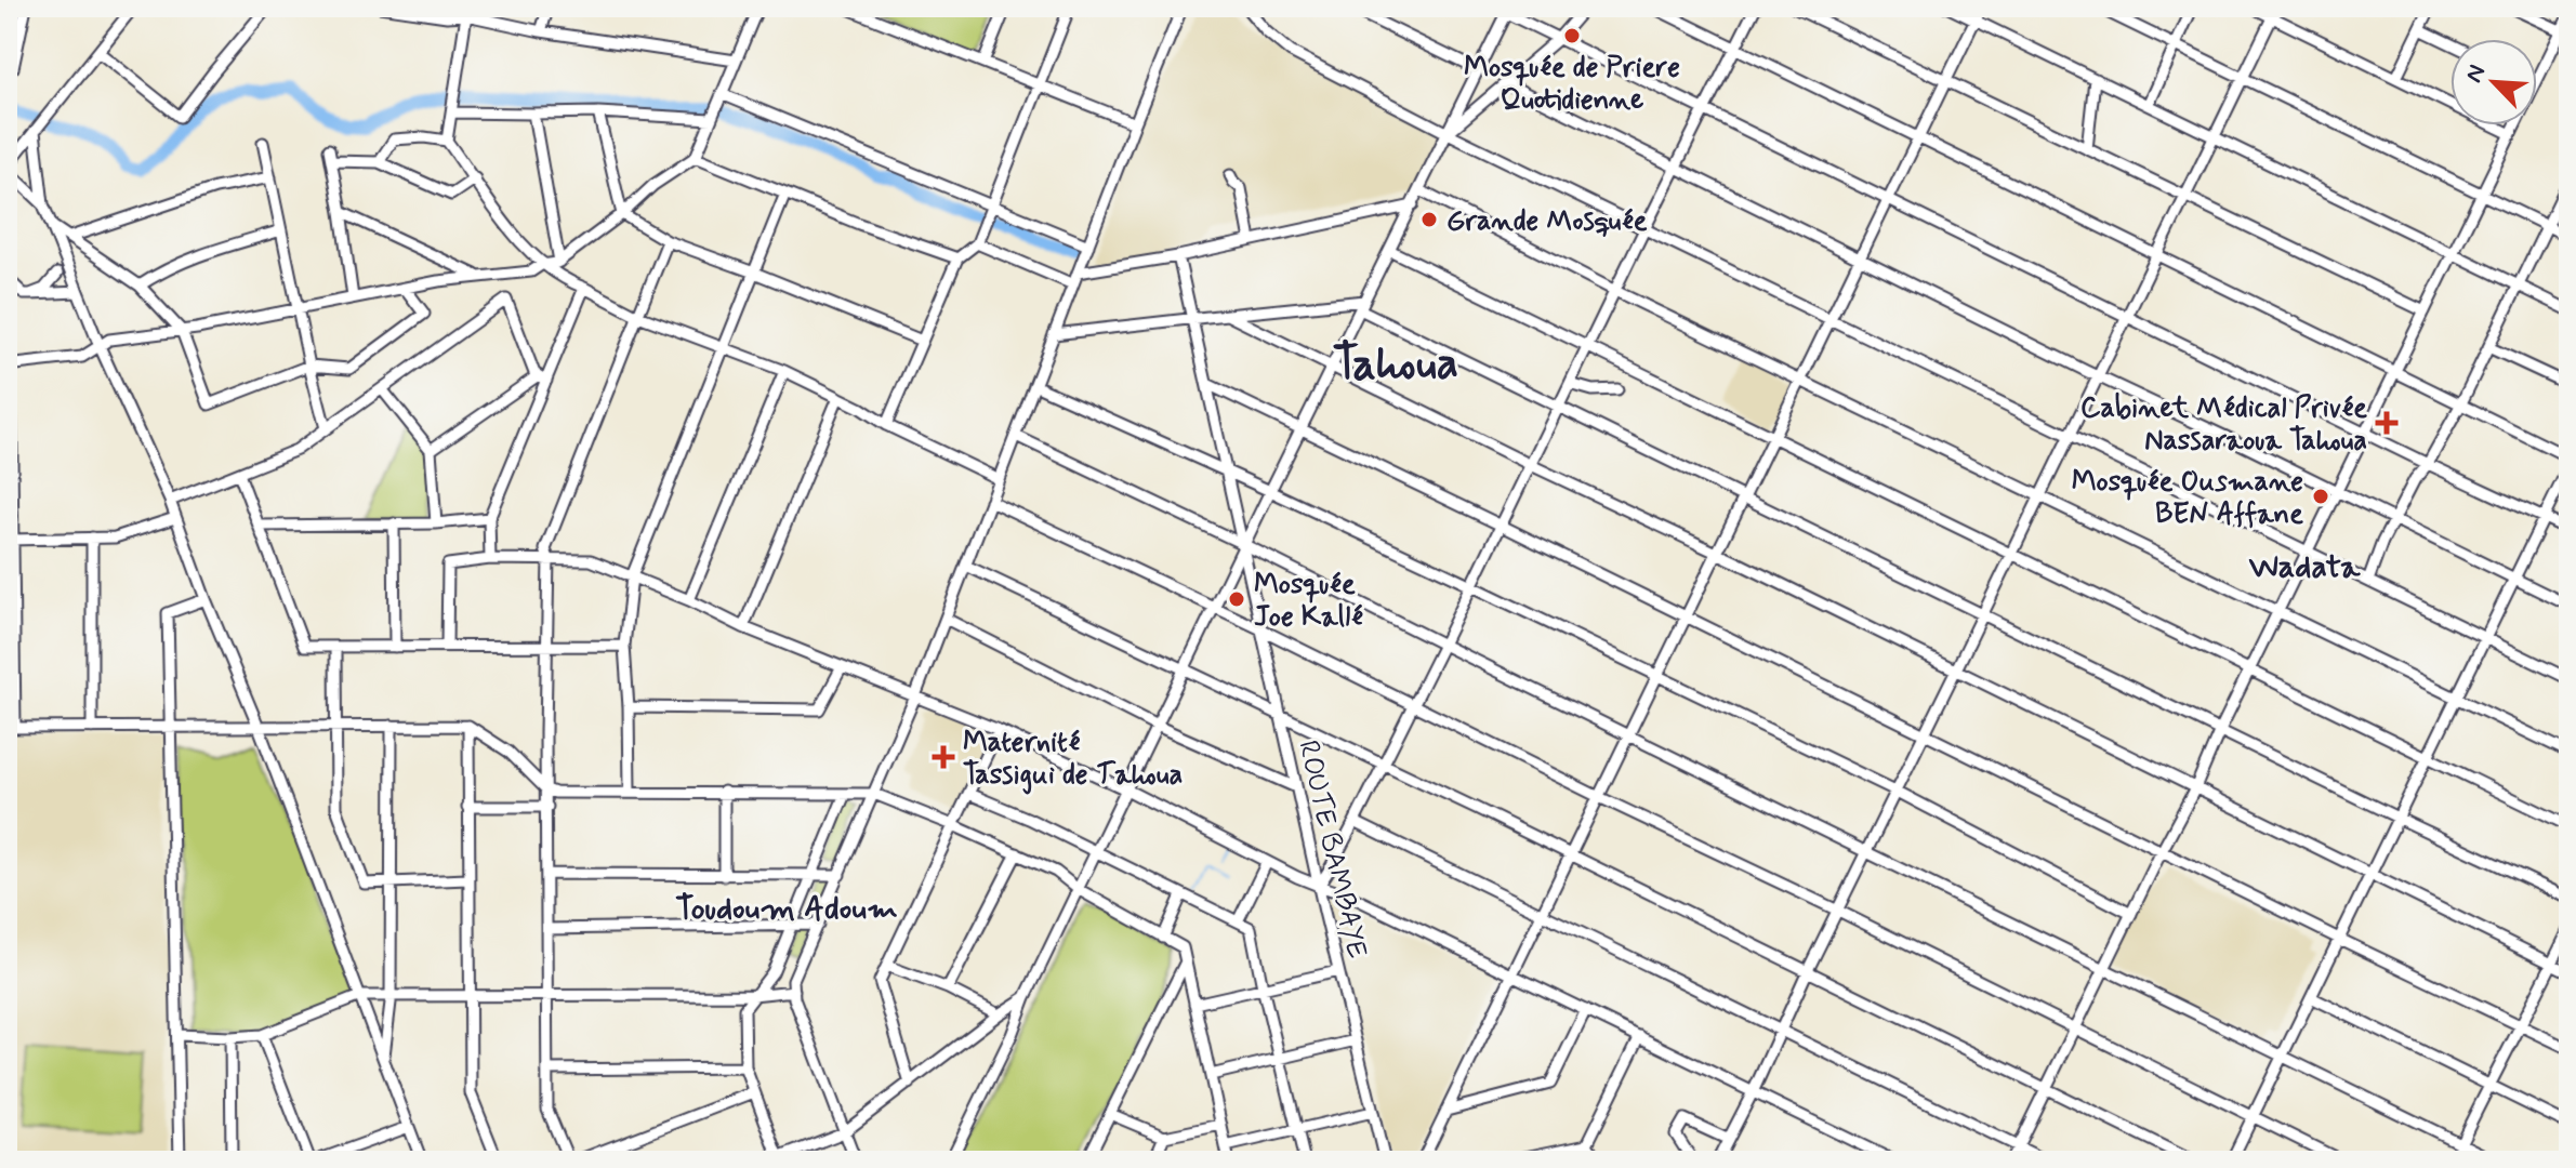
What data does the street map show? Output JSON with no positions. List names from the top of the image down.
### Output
{
  "streets": {
    "street": ["ROUTE BAMBAYE"]
  },
  "districts": ["Tahoua", "Wadata", "Toudoum Adoum"],
  "places": {
    "other": [
      "Mosquée de Priere Quotidienne",
      "Grande Mosquée",
      "Mosquée Ousmane BEN Affane",
      "Mosquée Joe Kallé"
    ],
    "health": ["Cabinet Médical Privée Nassaraoua Tahoua", "Maternité Tassigui de Tahoua"]
  },
  "north": "top left"
}
